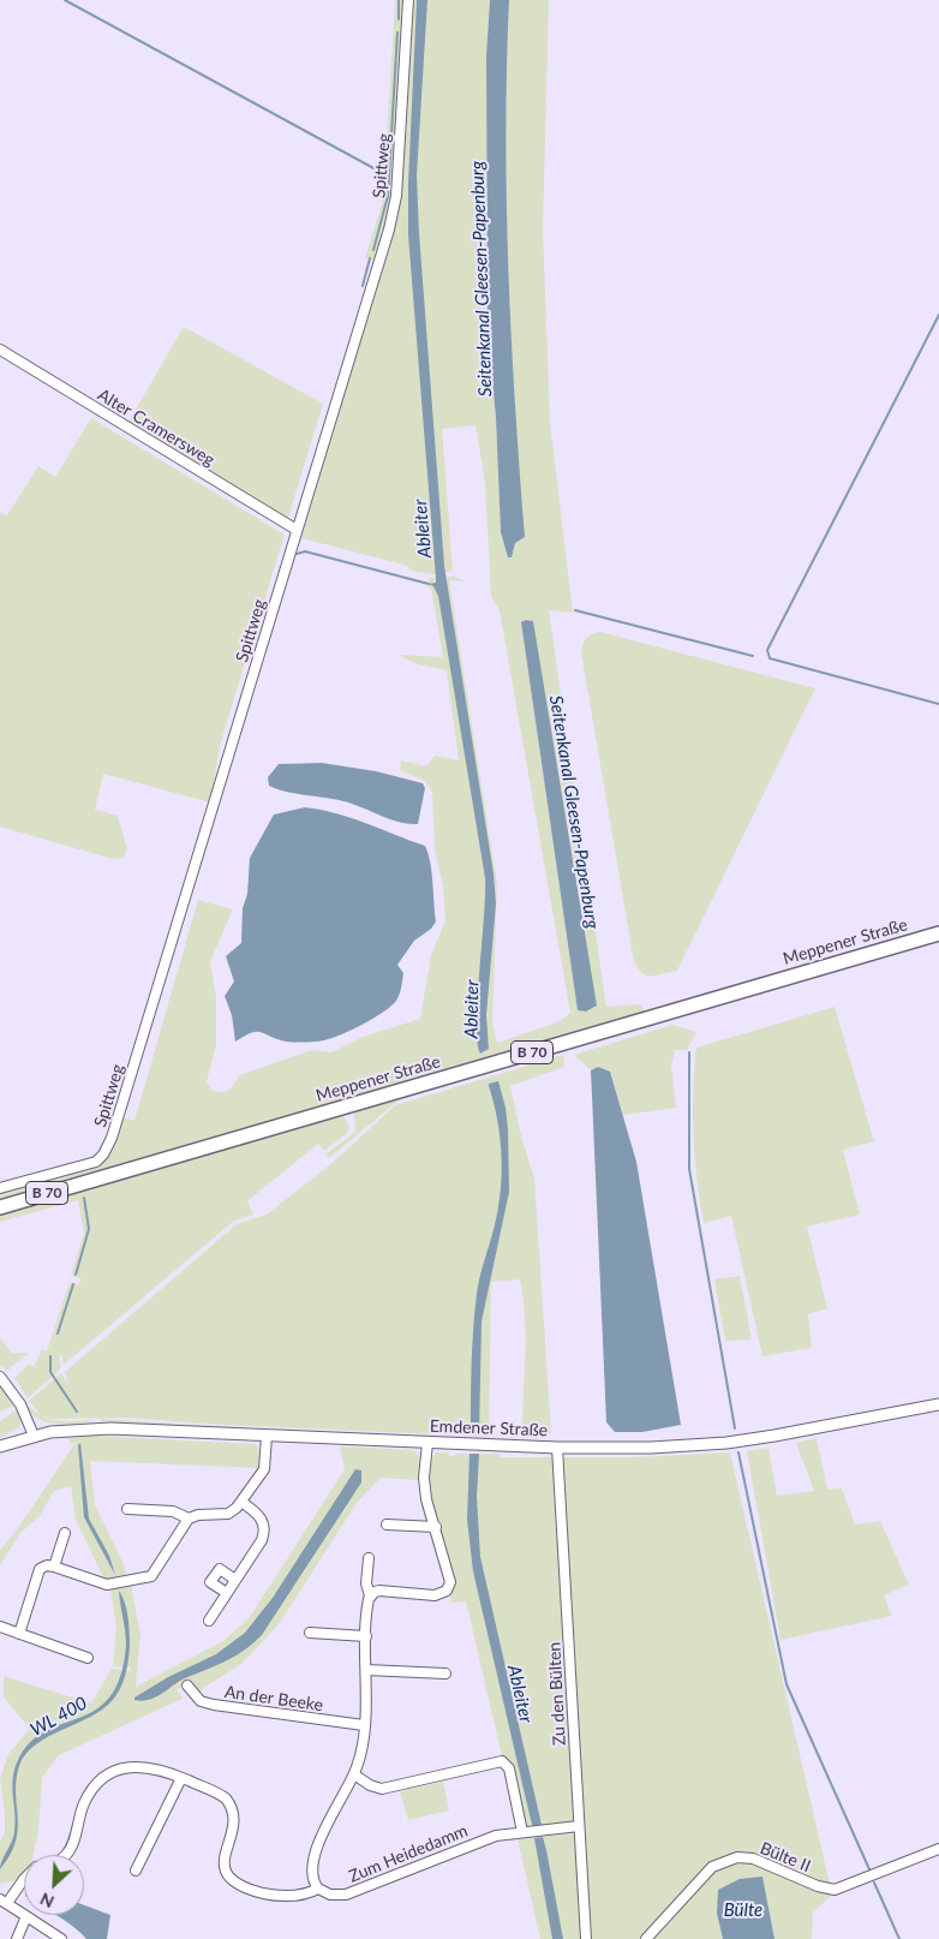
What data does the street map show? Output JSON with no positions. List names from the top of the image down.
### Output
{
  "streets": {
    "main road": ["Meppener Straße", "B 70"],
    "street": [
      "Spittweg",
      "Alter Cramersweg",
      "Emdener Straße",
      "Zu den Bülten",
      "An der Beeke",
      "Zum Heidedamm",
      "Bülte II"
    ]
  },
  "crossings": [
    ["Spittweg", "Alter Cramersweg"],
    ["Emdener Straße", "Zu den Bülten"],
    ["Zu den Bülten", "Zum Heidedamm"]
  ],
  "water": [
    "Seitenkanal Gleesen-Papenburg",
    "Ableiter",
    "WL 400",
    "Bülte"
  ],
  "north": "bottom left"
}
